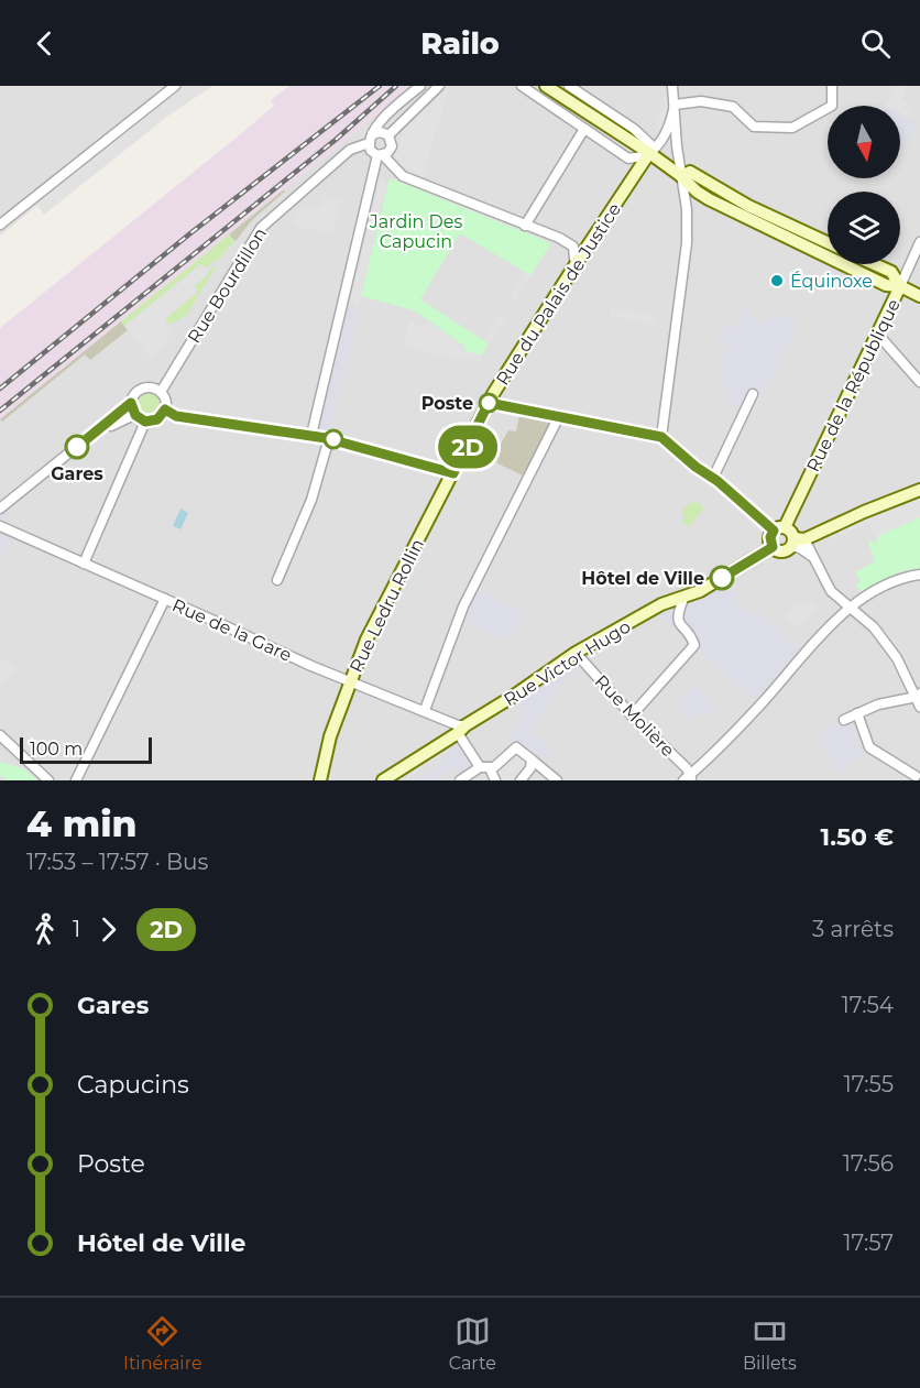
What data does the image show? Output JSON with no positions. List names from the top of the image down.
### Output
{
  "streets": {
    "main road": [
      "Rue du Palais de Justice",
      "Rue de la République",
      "Rue Ledru Rollin",
      "Rue Victor Hugo"
    ],
    "street": ["Rue Bourdillon", "Rue de la Gare", "Rue Molière"]
  },
  "crossings": [
    ["Rue du Palais de Justice", "Rue Ledru Rollin"],
    ["Rue Ledru Rollin", "Rue de la Gare"],
    ["Rue de la Gare", "Rue Victor Hugo"],
    ["Rue Victor Hugo", "Rue Molière"]
  ],
  "parks": ["Jardin Des Capucin"],
  "places": [
    "Équinoxe",
    "Poste",
    "Gares",
    "Hôtel de Ville"
  ],
  "lines": ["bus line 2D"],
  "scale_bar": "100 m",
  "north": "bottom",
  "page": {
    "header": "Railo",
    "on_map": "2D",
    "scale": "100 m",
    "heading": ["4 min", "17:53 – 17:57 · Bus", "1.50 €"],
    "legs": ["1", "2D", "3 arrêts"],
    "list": [
      {
        "name": "Gares",
        "value": "17:54"
      },
      {
        "name": "Capucins",
        "value": "17:55"
      },
      {
        "name": "Poste",
        "value": "17:56"
      },
      {
        "name": "Hôtel de Ville",
        "value": "17:57"
      }
    ],
    "tabs": ["Itinéraire", "Carte", "Billets"]
  }
}
